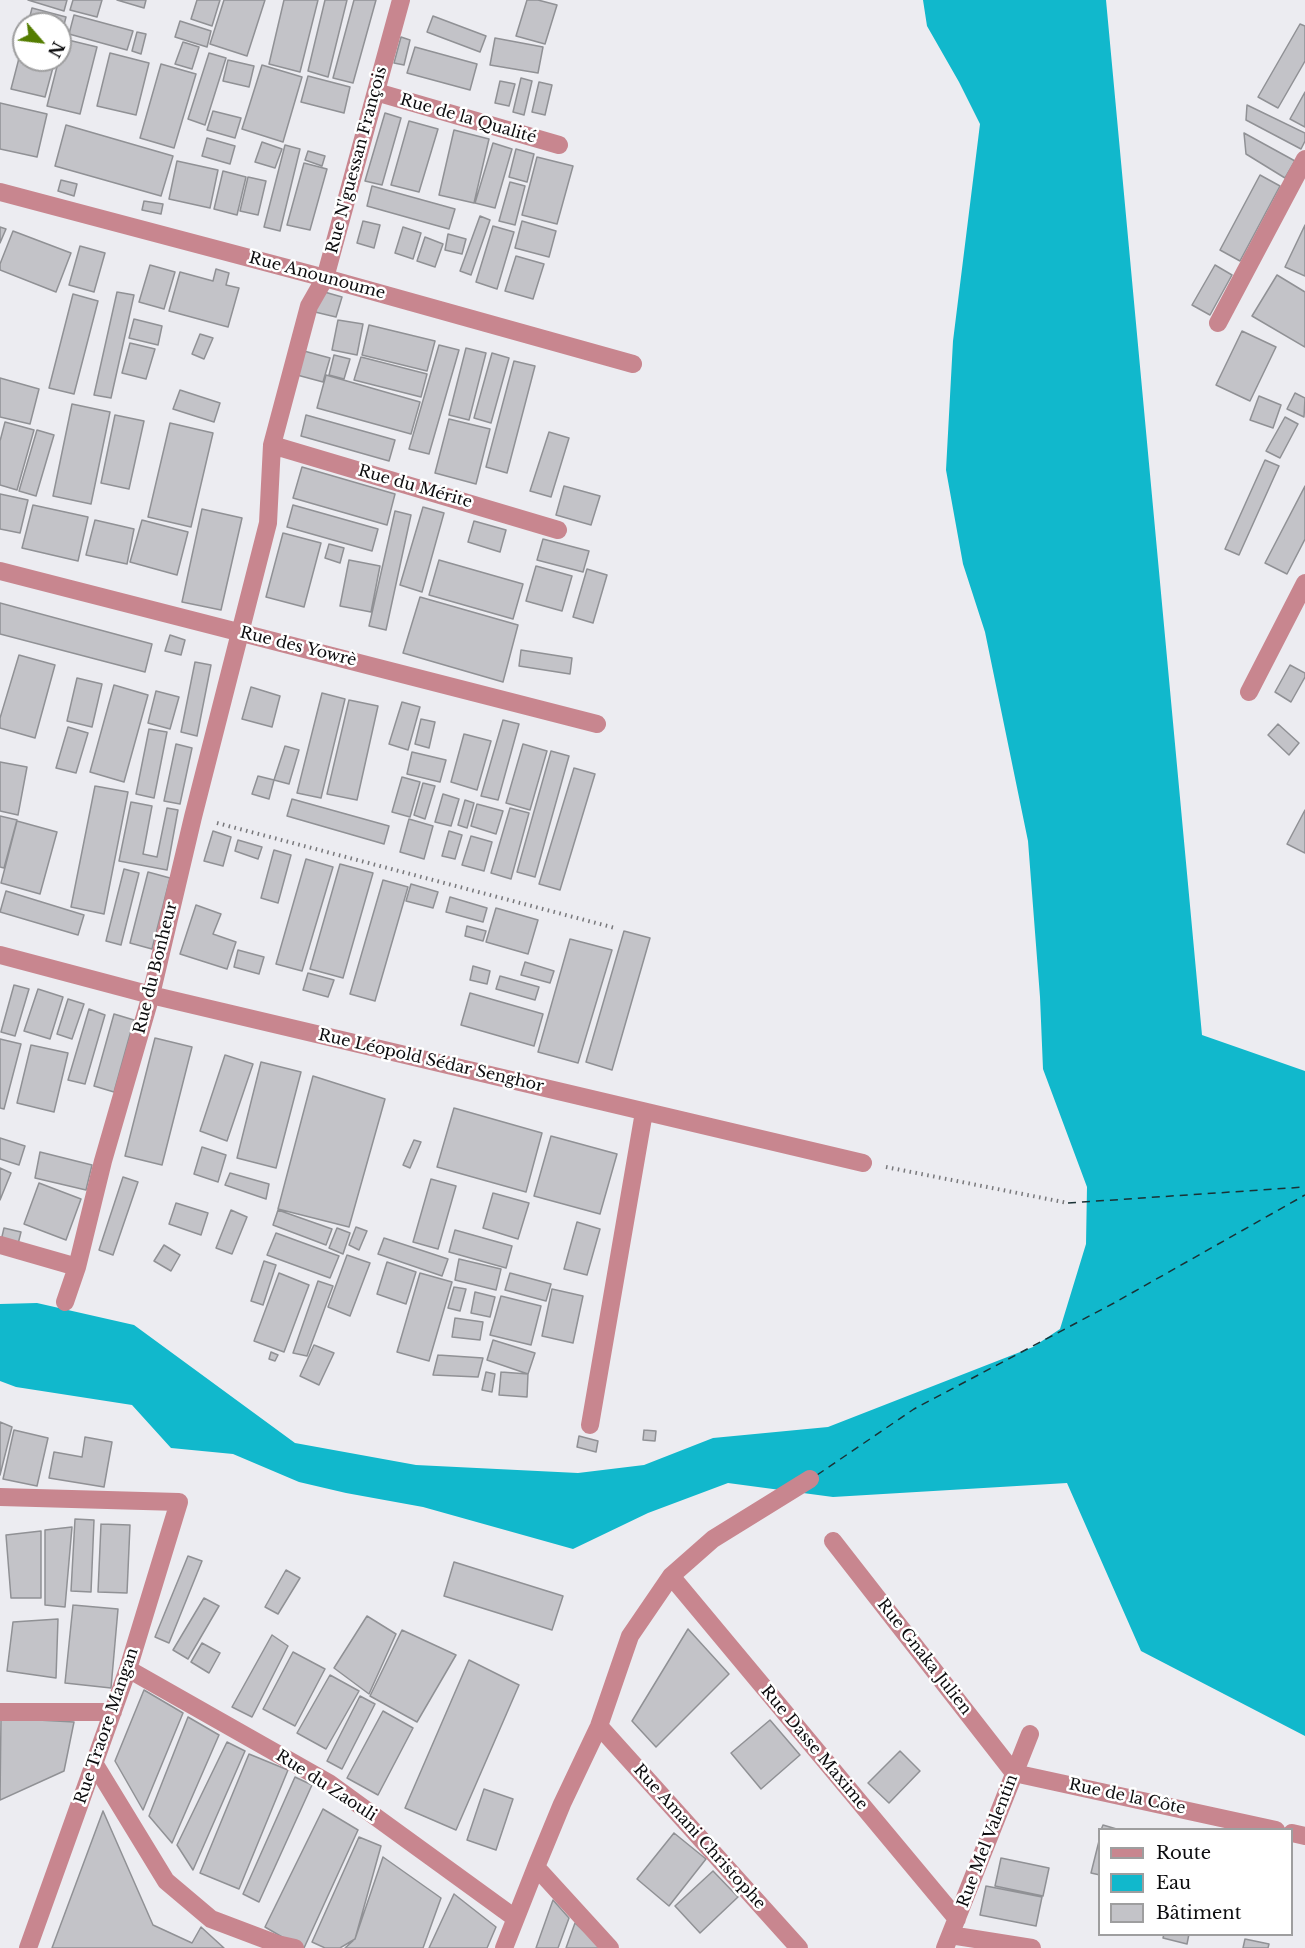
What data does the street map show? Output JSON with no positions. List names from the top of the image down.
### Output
{
  "streets": {
    "street": [
      "Rue de la Qualité",
      "Rue N'guessan François",
      "Rue Anounoume",
      "Rue du Mérite",
      "Rue des Yowrè",
      "Rue du Bonheur",
      "Rue Léopold Sédar Senghor",
      "Rue Gnaka Julien",
      "Rue Traore Mangan",
      "Rue Dasse Maxime",
      "Rue du Zaouli",
      "Rue de la Côte",
      "Rue Amani Christophe",
      "Rue Mel Valentin"
    ]
  },
  "crossings": [
    ["Rue de la Qualité", "Rue N'guessan François"],
    ["Rue N'guessan François", "Rue Anounoume"],
    ["Rue N'guessan François", "Rue du Mérite"],
    ["Rue N'guessan François", "Rue des Yowrè"],
    ["Rue N'guessan François", "Rue du Bonheur"],
    ["Rue des Yowrè", "Rue du Bonheur"],
    ["Rue du Bonheur", "Rue Léopold Sédar Senghor"],
    ["Rue Gnaka Julien", "Rue de la Côte"],
    ["Rue Gnaka Julien", "Rue Mel Valentin"],
    ["Rue Traore Mangan", "Rue du Zaouli"],
    ["Rue Dasse Maxime", "Rue Mel Valentin"],
    ["Rue de la Côte", "Rue Mel Valentin"]
  ],
  "legend": ["Route", "Eau", "Bâtiment"],
  "north": "bottom right"
}
